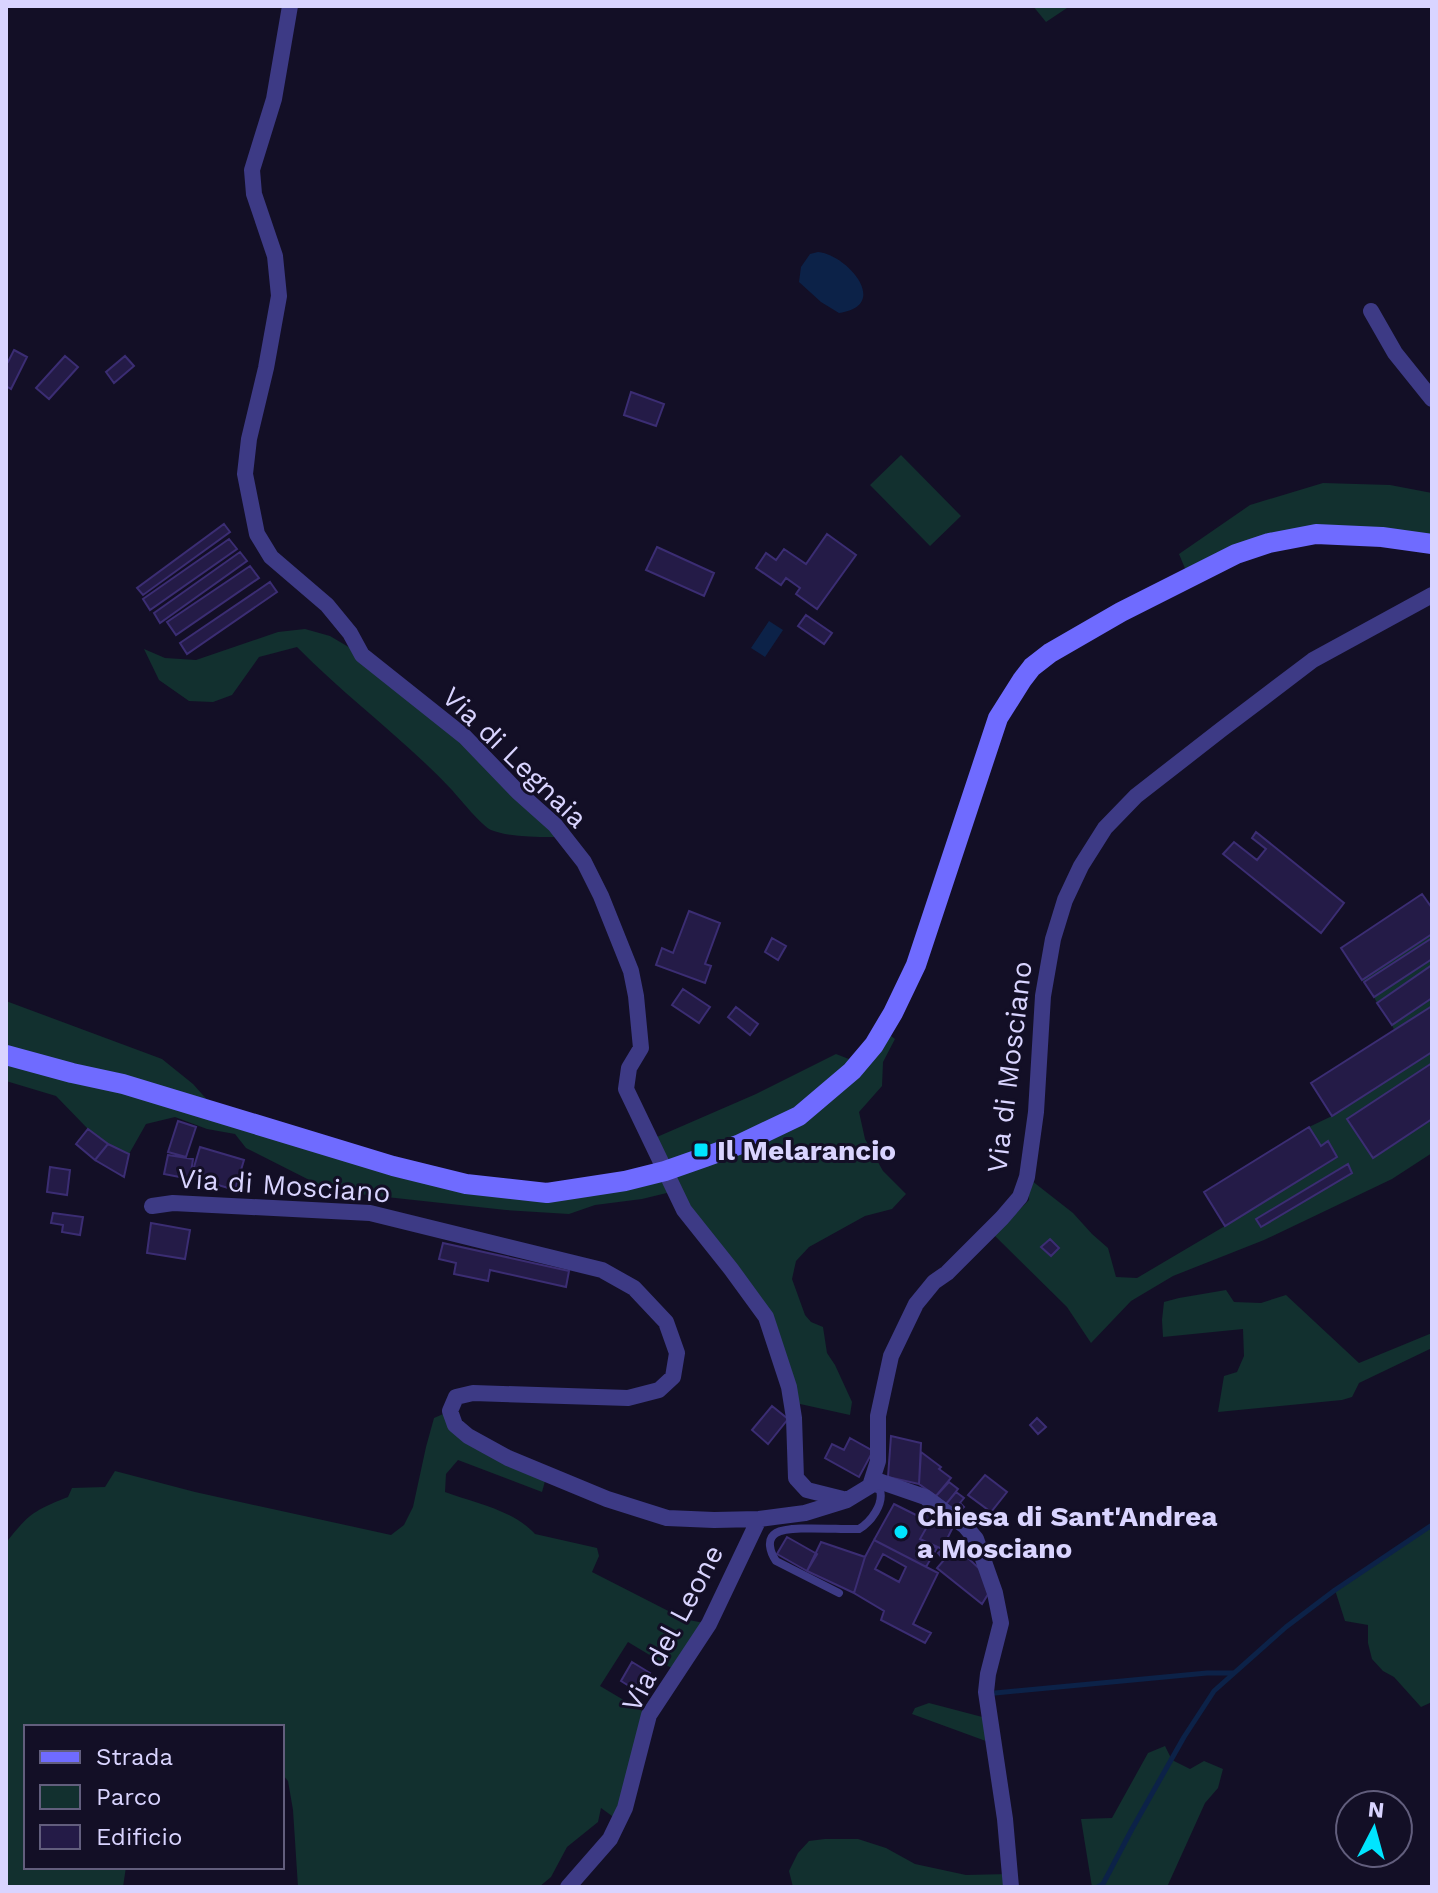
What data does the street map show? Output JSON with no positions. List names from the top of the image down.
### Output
{
  "streets": {
    "main road": ["Via di Mosciano"],
    "street": ["Via di Legnaia", "Via del Leone"]
  },
  "crossings": [
    ["Via di Legnaia", "Via di Mosciano"],
    ["Via di Mosciano", "Via del Leone"]
  ],
  "places": {
    "transit": ["Il Melarancio"],
    "other": ["Chiesa di Sant'Andrea a Mosciano"]
  },
  "legend": ["Strada", "Parco", "Edificio"],
  "north": "top"
}
